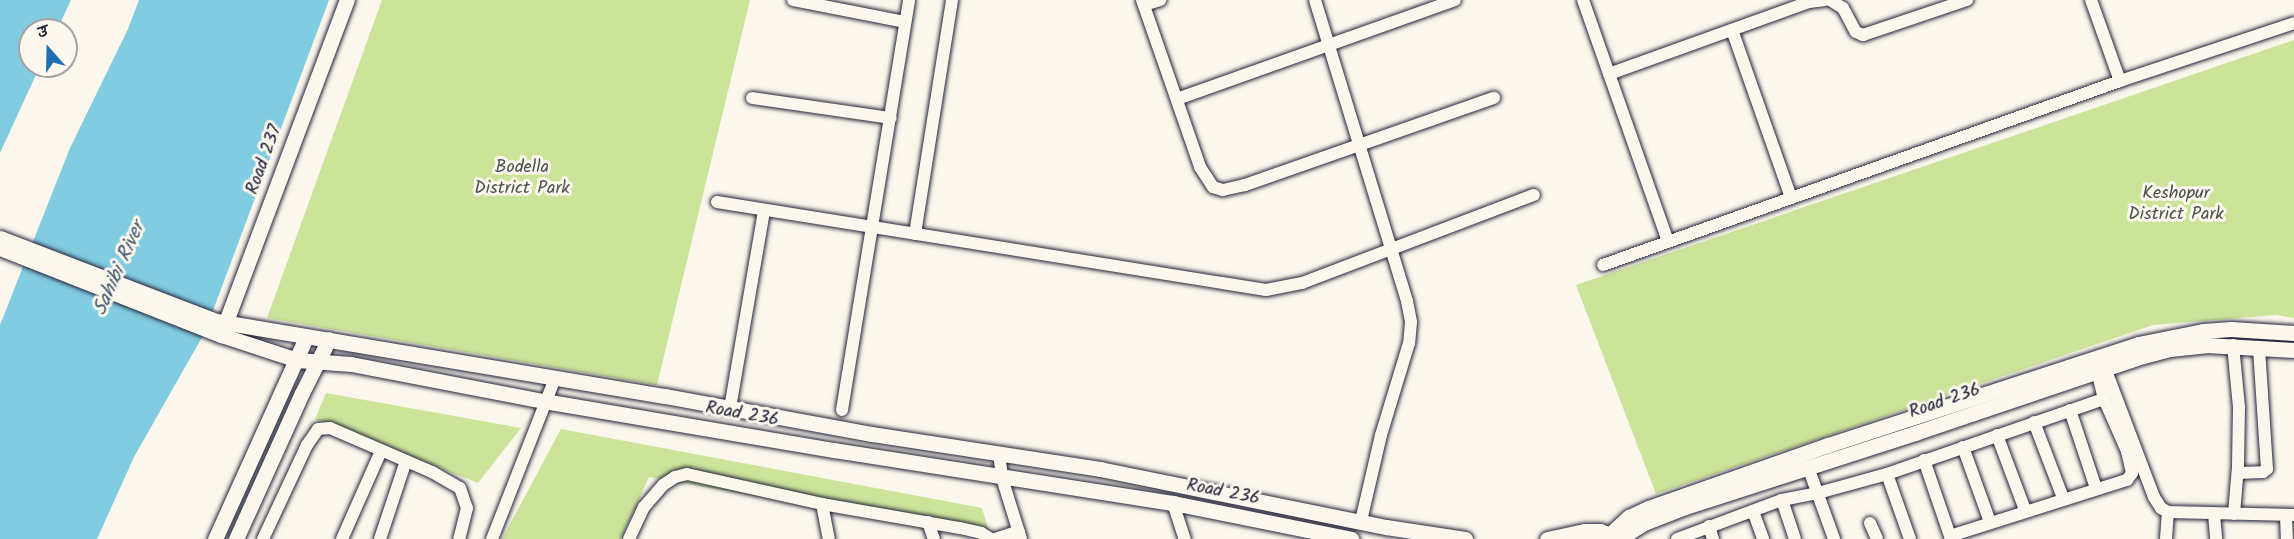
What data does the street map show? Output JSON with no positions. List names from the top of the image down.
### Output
{
  "streets": {
    "street": ["Road 237", "Road 236"]
  },
  "crossings": [
    ["Road 237", "Road 236"]
  ],
  "water": ["Sahibi River"],
  "parks": ["Bodella District Park", "Keshopur District Park"],
  "north": "top"
}
